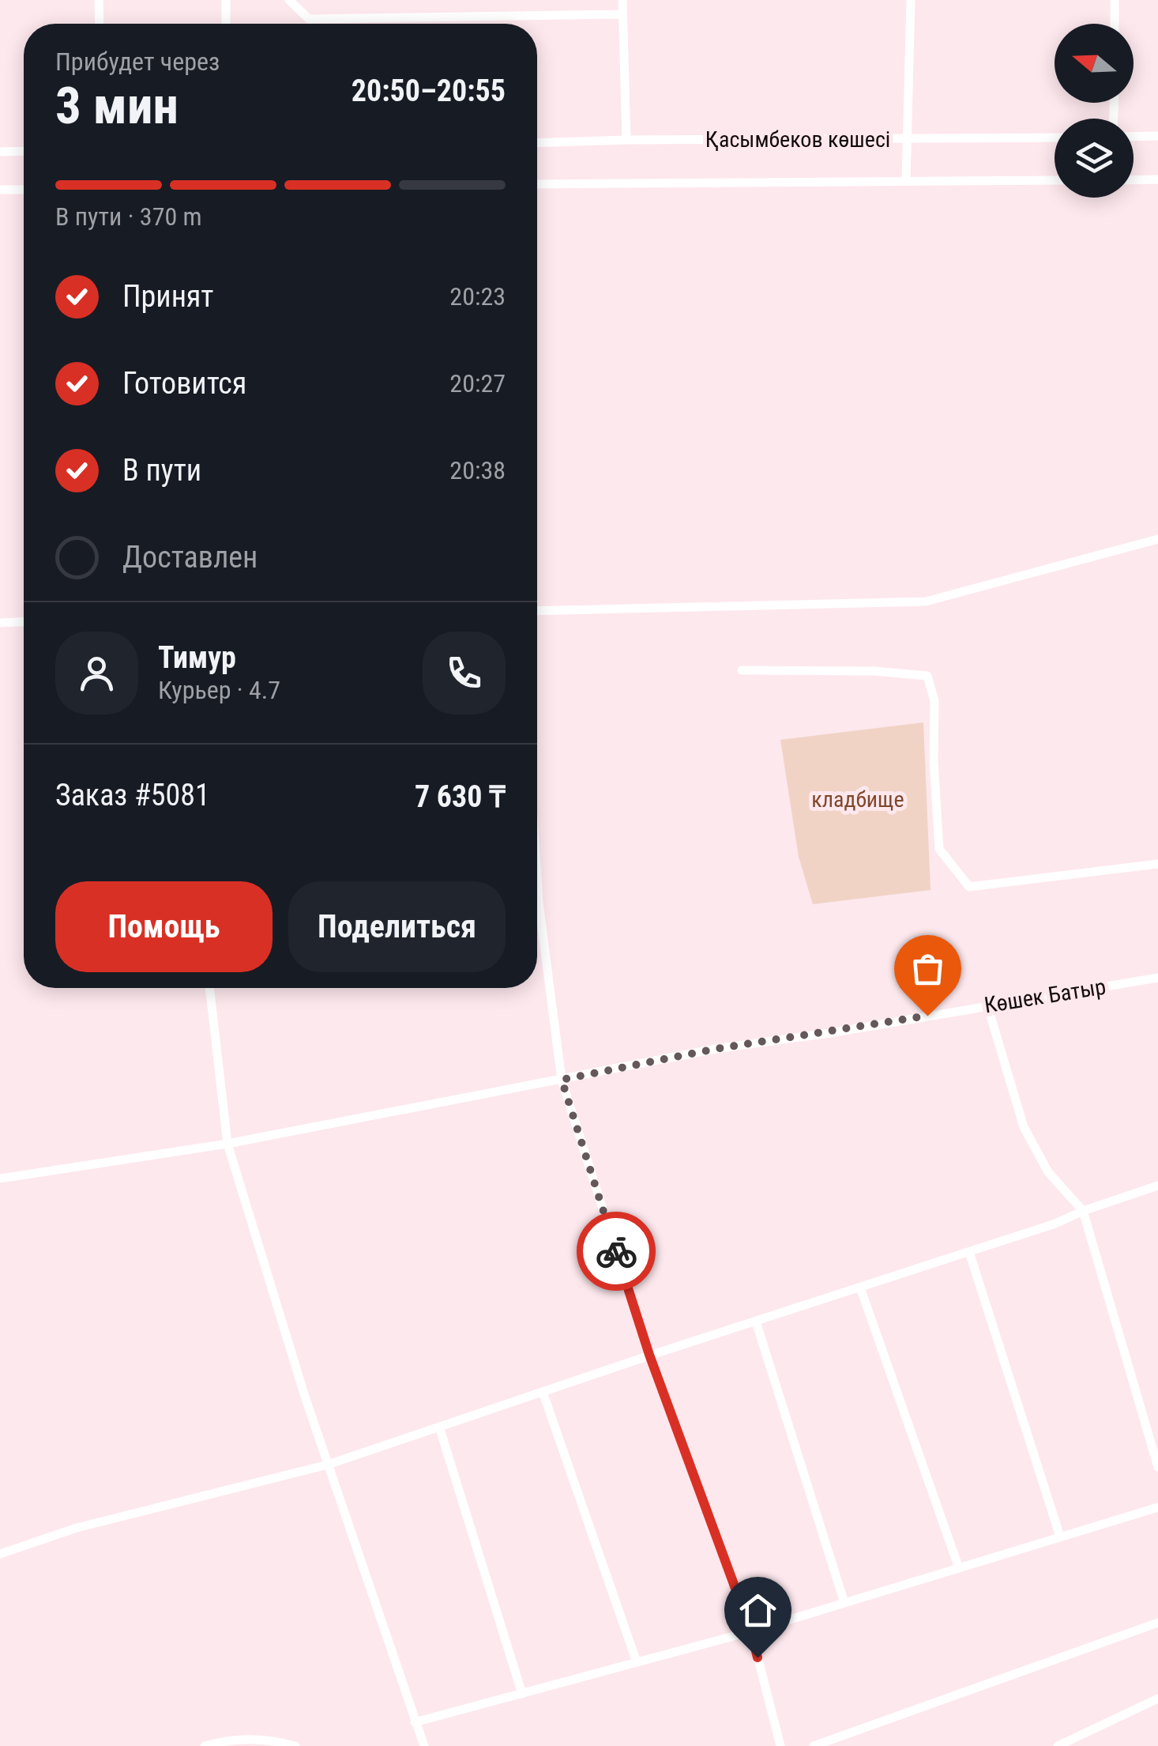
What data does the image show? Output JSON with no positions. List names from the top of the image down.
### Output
{
  "streets": {
    "street": ["Қасымбеков көшесі", "Көшек Батыр"]
  },
  "parks": ["кладбище"],
  "north": "left",
  "page": {
    "heading": ["3 мин", "Прибудет через", "20:50–20:55"],
    "panel": [
      "Тимур",
      "Курьер · 4.7",
      "Заказ #5081",
      "7 630 ₸"
    ],
    "bar": "В пути · 370 m",
    "list": [
      ["Принят", "20:23"],
      ["Готовится", "20:27"],
      ["В пути", "20:38"],
      "Доставлен"
    ],
    "buttons": ["Помощь", "Поделиться"]
  }
}
